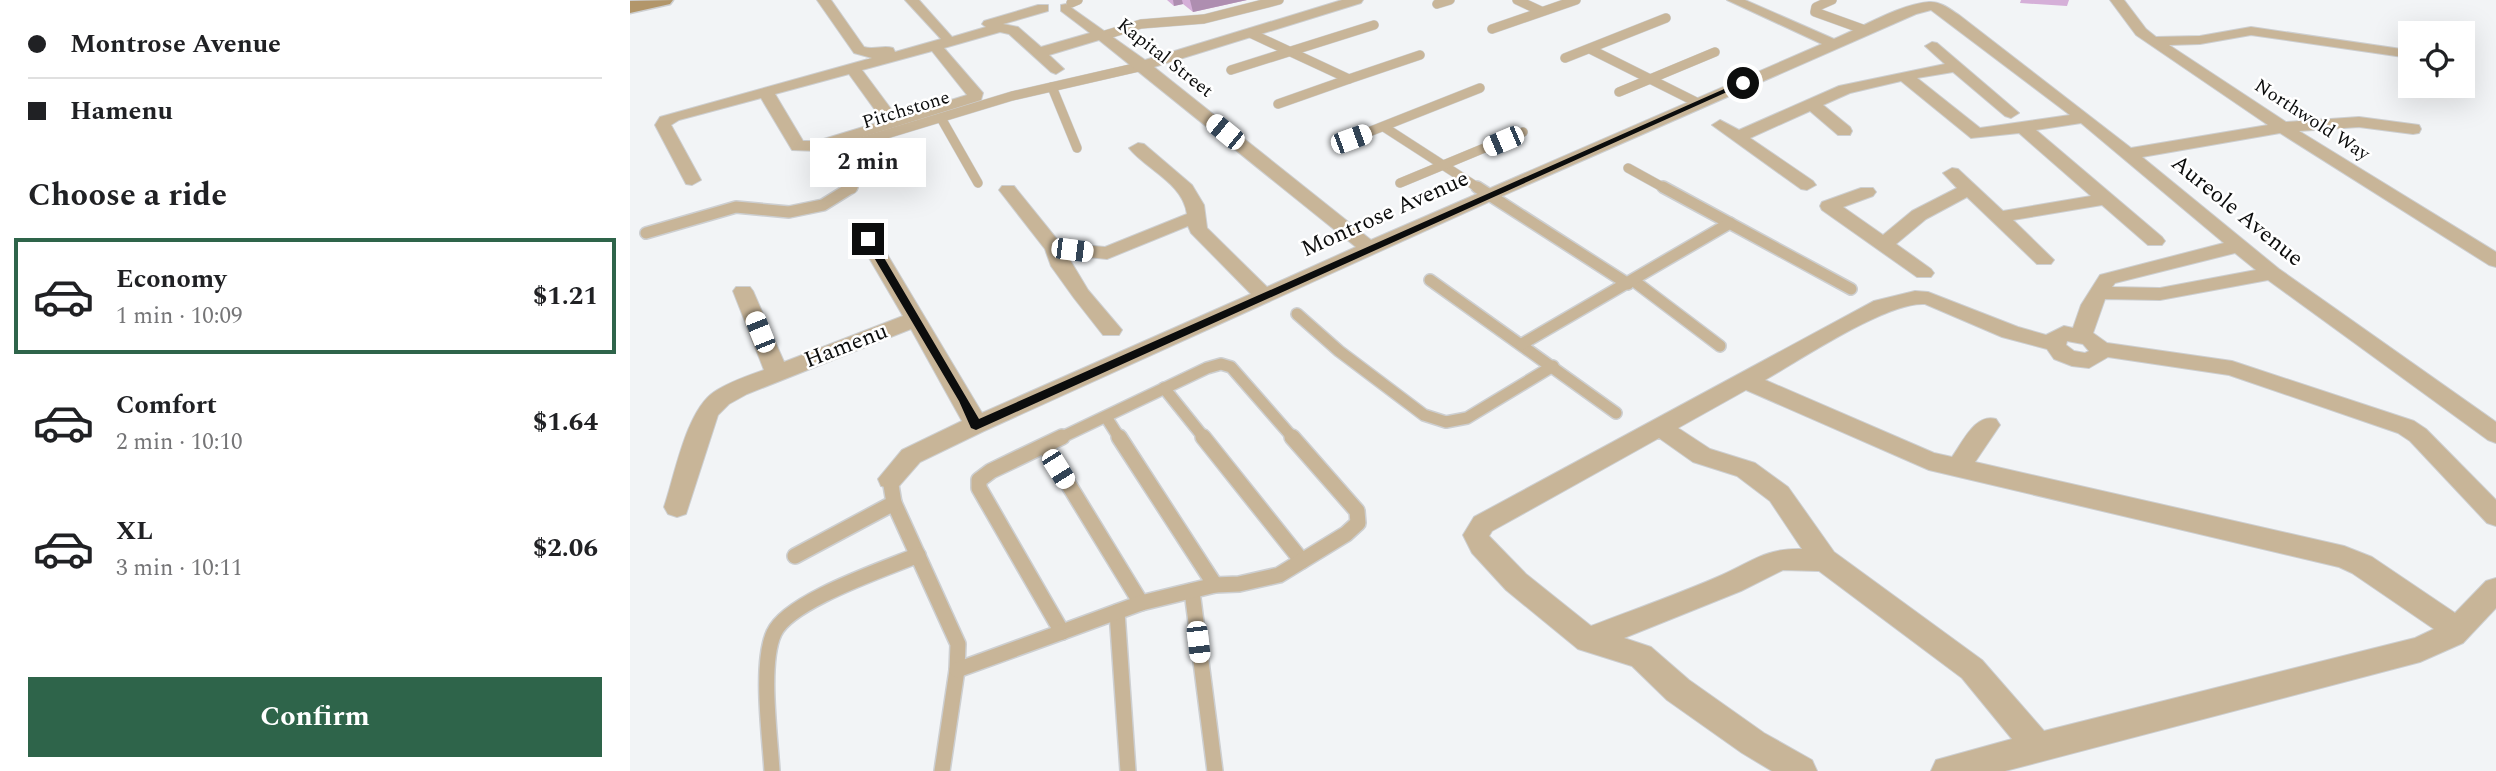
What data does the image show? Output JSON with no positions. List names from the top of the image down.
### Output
{
  "streets": {
    "street": [
      "Kapital Street",
      "Northwold Way",
      "Aureole Avenue",
      "Montrose Avenue",
      "Hamenu"
    ],
    "lane": ["Pitchstone"]
  },
  "crossings": [
    ["Kapital Street", "Pitchstone"],
    ["Kapital Street", "Montrose Avenue"],
    ["Aureole Avenue", "Montrose Avenue"],
    ["Montrose Avenue", "Hamenu"]
  ],
  "page": {
    "banner": ["Montrose Avenue", "Hamenu"],
    "bubble": "2 min",
    "heading": "Choose a ride",
    "list": [
      {
        "name": "Economy",
        "note": "1 min · 10:09",
        "value": "$1.21"
      },
      {
        "name": "Comfort",
        "note": "2 min · 10:10",
        "value": "$1.64"
      },
      {
        "name": "XL",
        "note": "3 min · 10:11",
        "value": "$2.06"
      }
    ],
    "buttons": "Confirm"
  }
}
